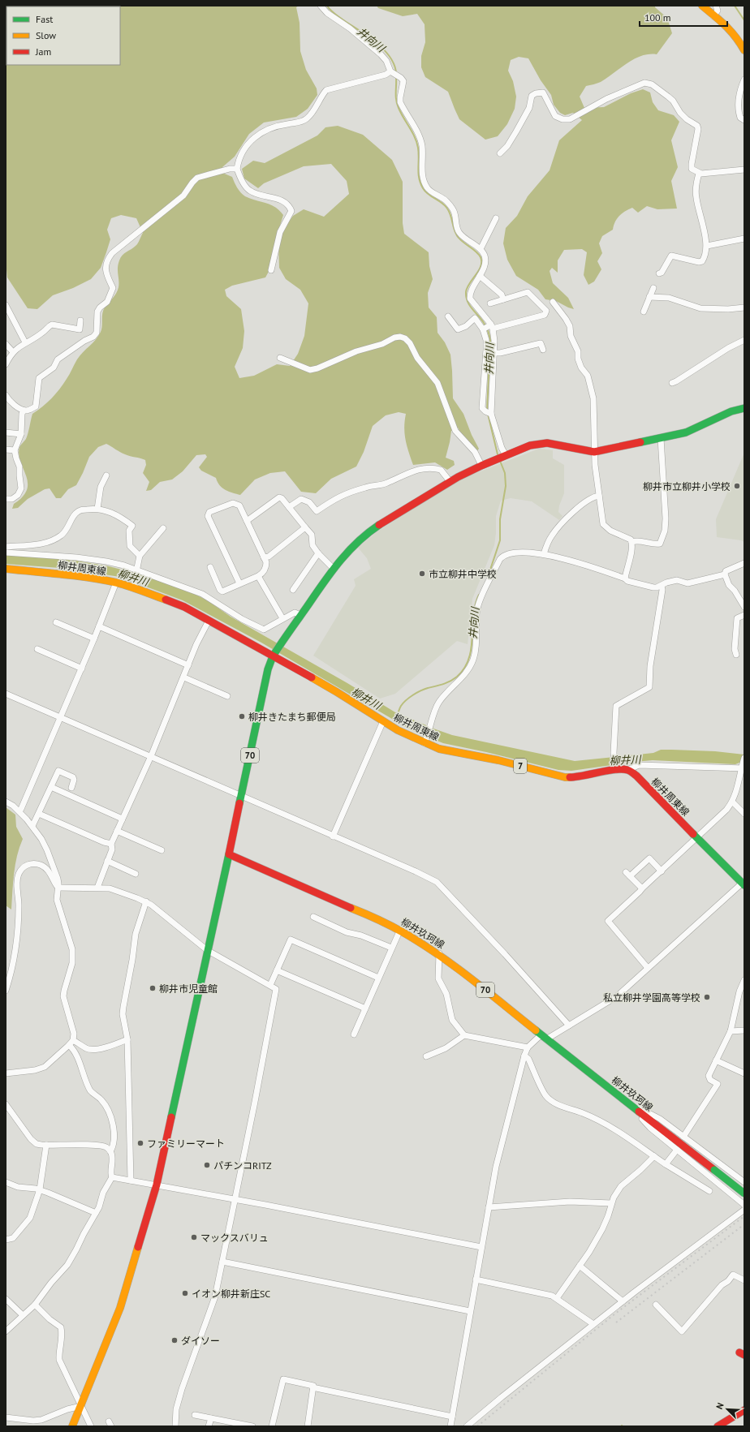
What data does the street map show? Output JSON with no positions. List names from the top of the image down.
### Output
{
  "streets": {
    "main road": [
      "柳井周東線",
      "70",
      "7",
      "柳井玖珂線"
    ]
  },
  "crossings": [
    ["柳井周東線", "70"],
    ["70", "柳井玖珂線"]
  ],
  "water": ["井向川", "柳井川"],
  "places": [
    "柳井市立柳井小学校",
    "市立柳井中学校",
    "柳井きたまち郵便局",
    "柳井市児童館",
    "私立柳井学園高等学校",
    "ファミリーマート",
    "パチンコRITZ",
    "マックスバリュ",
    "イオン柳井新庄SC",
    "ダイソー"
  ],
  "legend": ["Fast", "Slow", "Jam"],
  "scale_bar": "100 m",
  "north": "top left"
}
